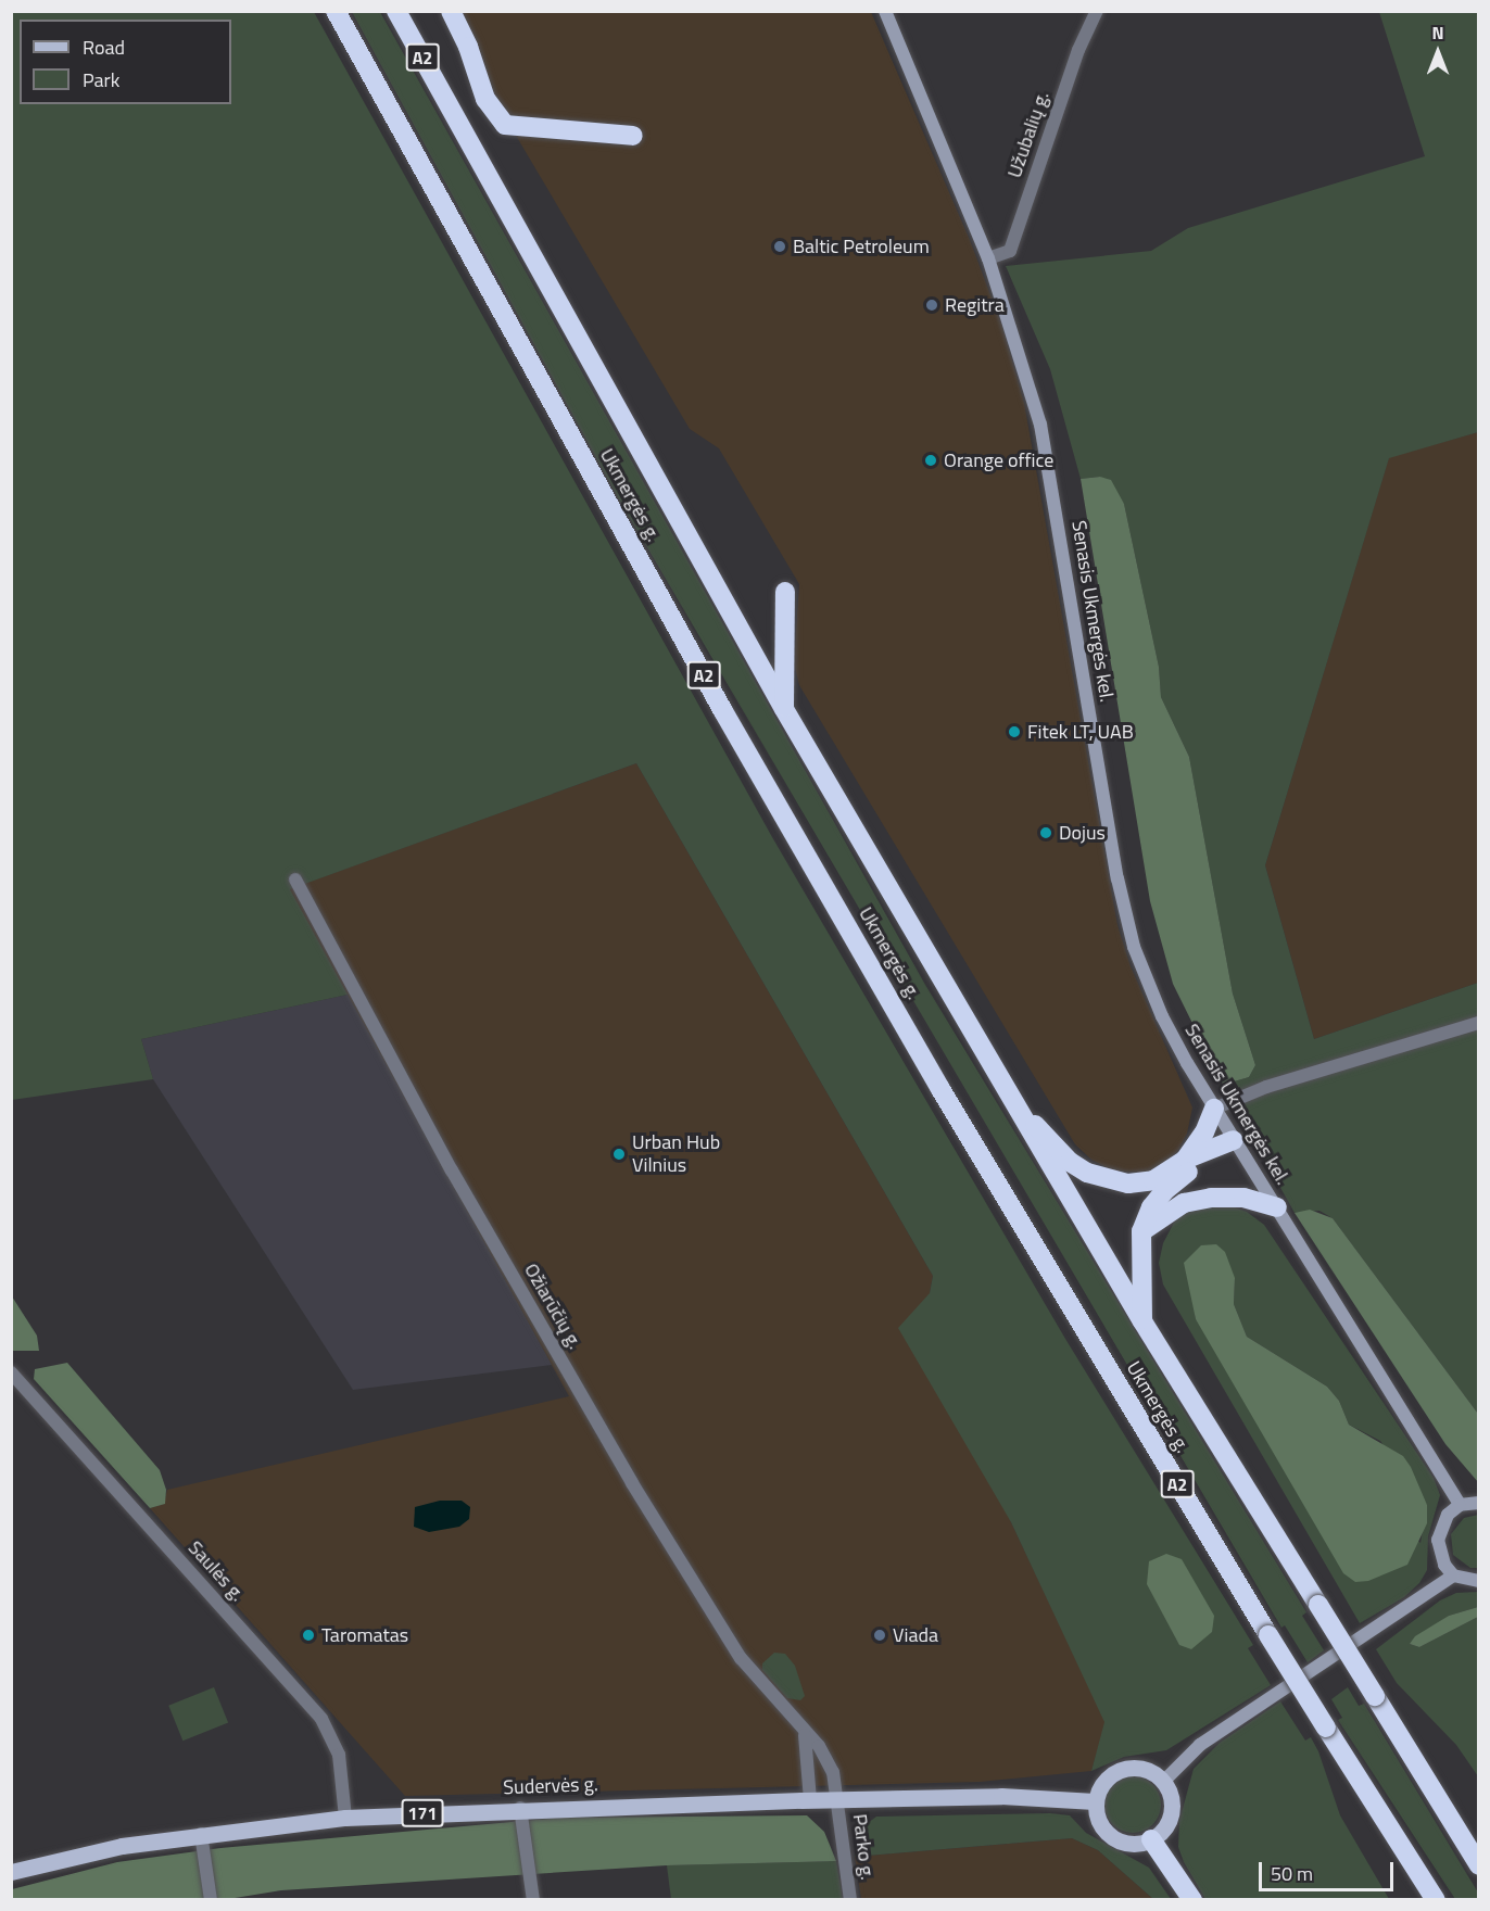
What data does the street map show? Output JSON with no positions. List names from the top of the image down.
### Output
{
  "streets": {
    "highway": ["A2", "Ukmergės g."],
    "main road": ["Senasis Ukmergės kel.", "Sudervės g.", "171"],
    "street": [
      "Užubalių g.",
      "Ožiarūčių g.",
      "Saulės g.",
      "Parko g."
    ]
  },
  "crossings": [
    ["Užubalių g.", "Senasis Ukmergės kel."],
    ["Ožiarūčių g.", "Sudervės g."],
    ["Ožiarūčių g.", "Parko g."],
    ["Saulės g.", "Sudervės g."],
    ["Sudervės g.", "Parko g."]
  ],
  "places": [
    "Baltic Petroleum",
    "Regitra",
    "Orange office",
    "Fitek LT, UAB",
    "Dojus",
    "Urban Hub Vilnius",
    "Taromatas",
    "Viada"
  ],
  "legend": ["Road", "Park"],
  "scale_bar": "50 m",
  "north": "top"
}
